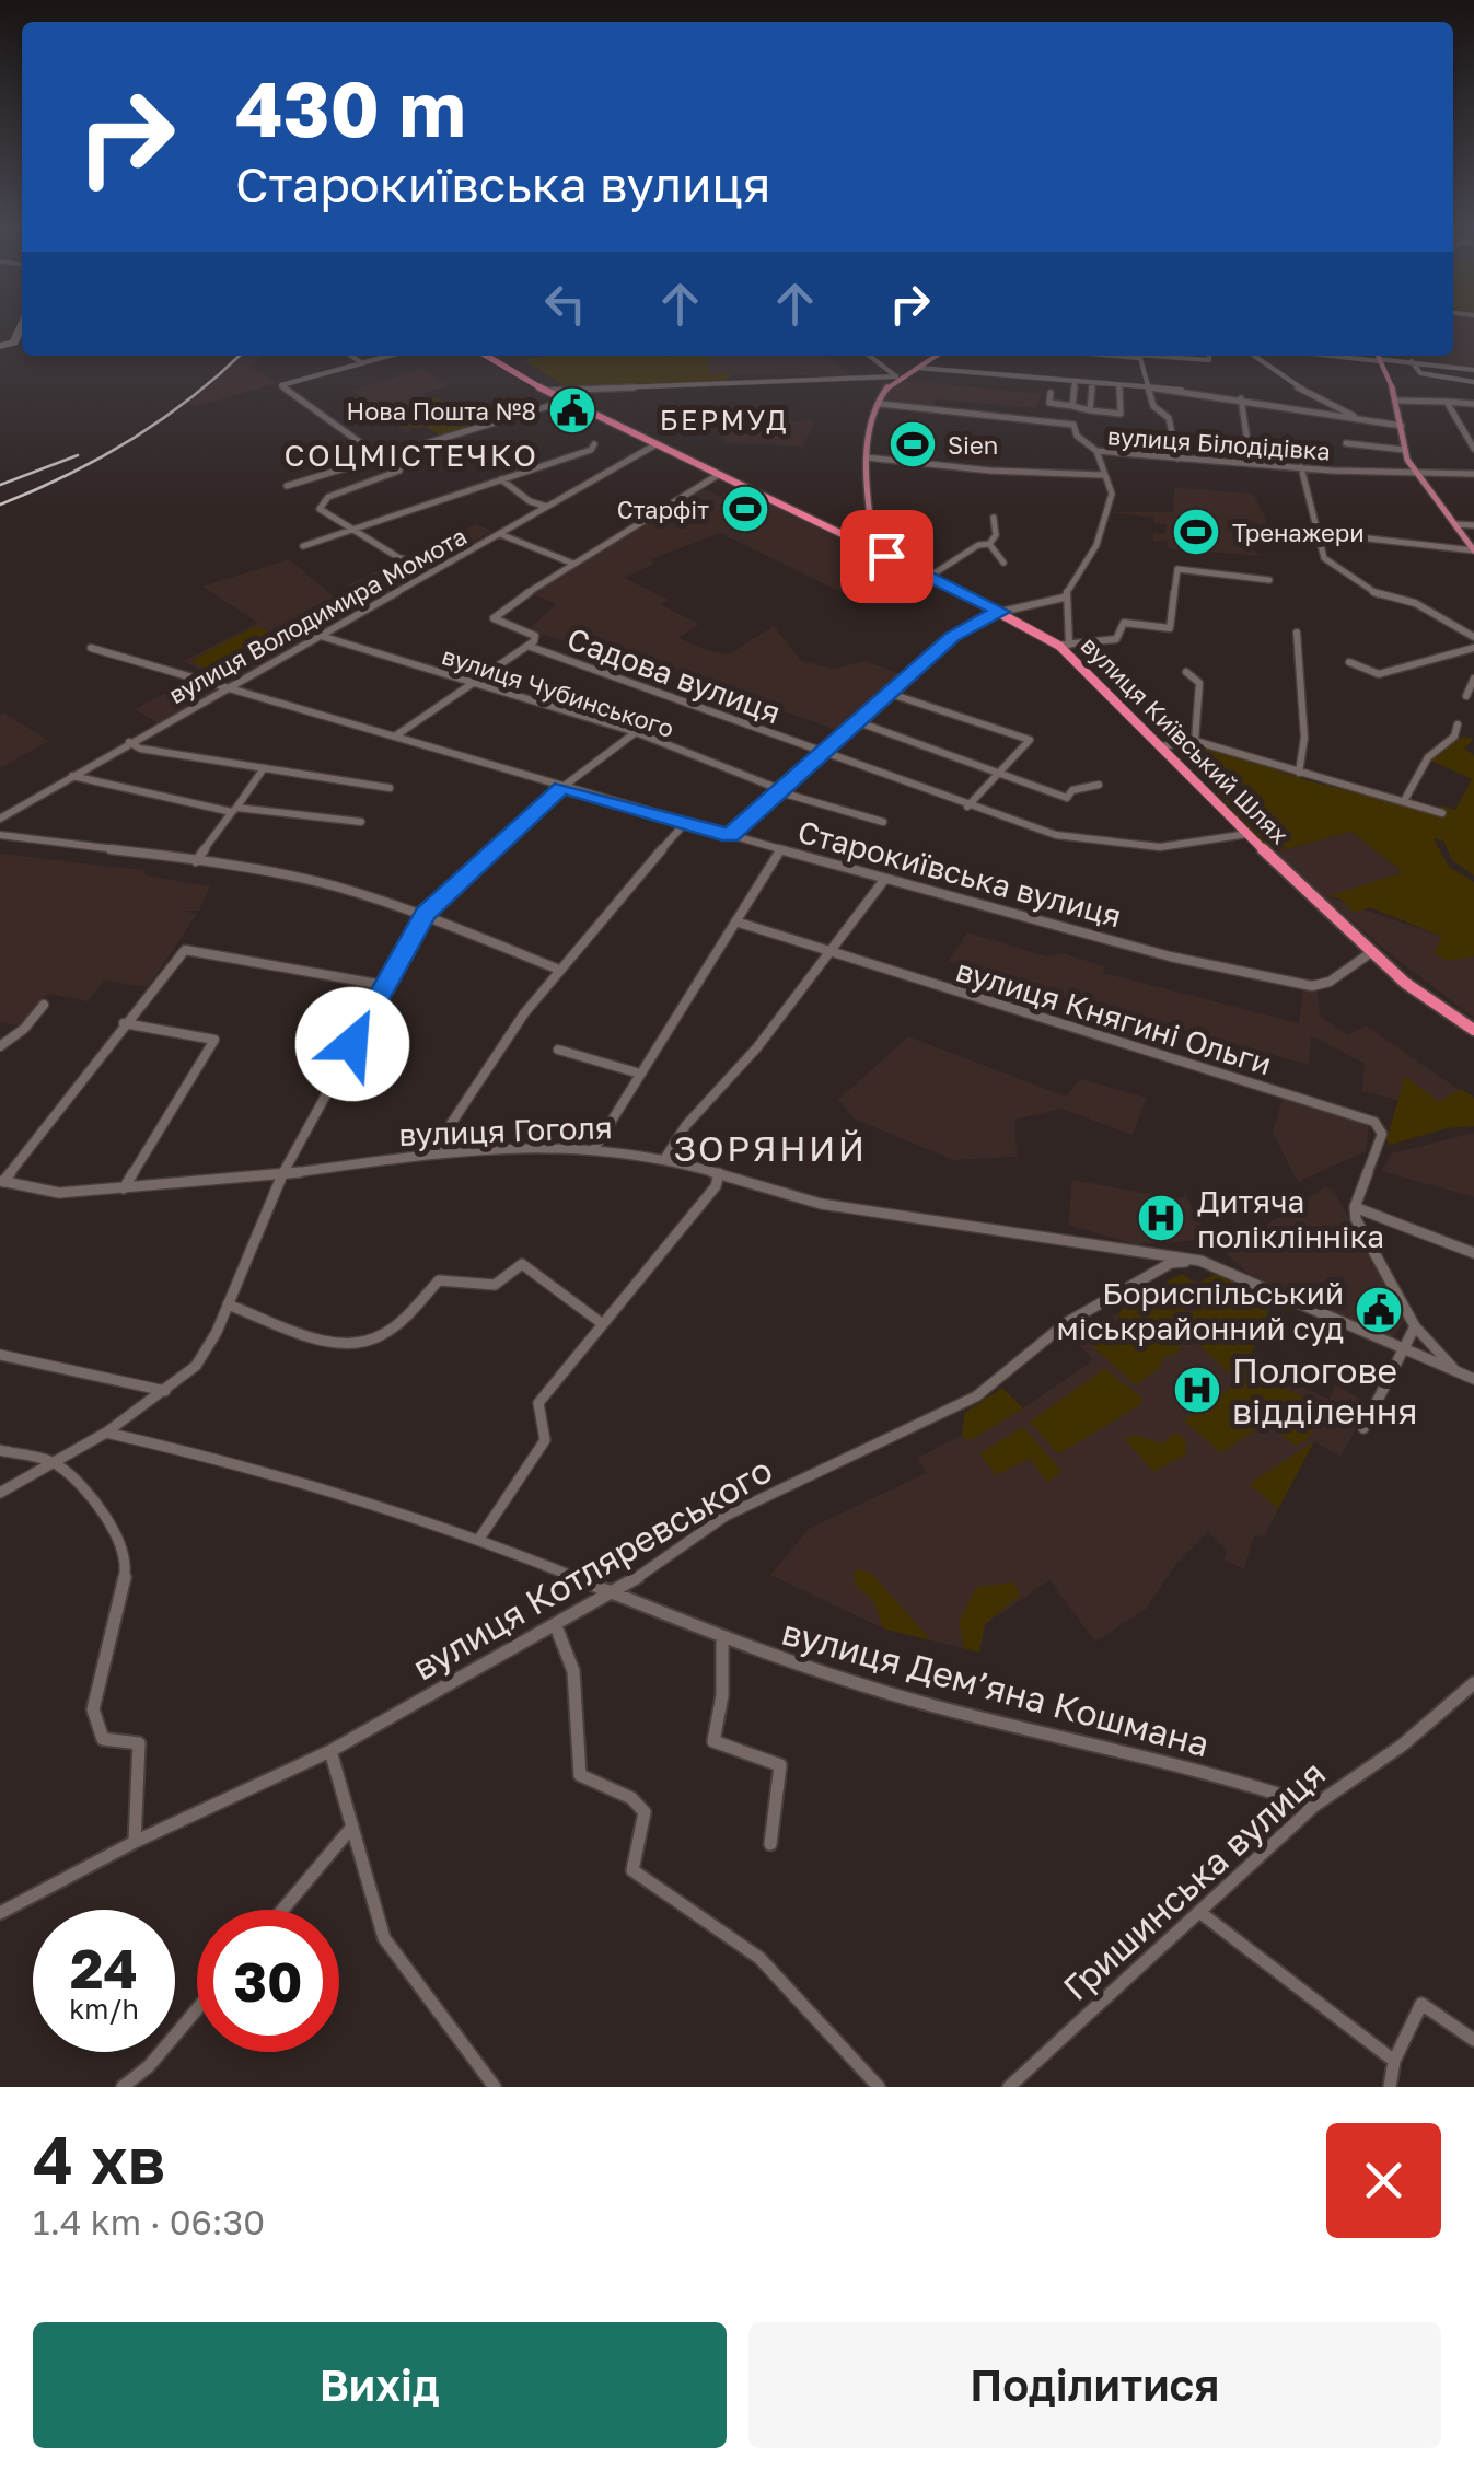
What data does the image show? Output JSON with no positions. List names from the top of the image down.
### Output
{
  "streets": {
    "highway": ["вулиця Київський Шлях"],
    "street": [
      "вулиця Білодідівка",
      "вулиця Володимира Момота",
      "Садова вулиця",
      "вулиця Чубинського",
      "Старокиївська вулиця",
      "вулиця Княгині Ольги",
      "вулиця Гоголя",
      "вулиця Котляревського",
      "вулиця Демʼяна Кошмана",
      "Гришинська вулиця"
    ]
  },
  "crossings": [
    ["вулиця Володимира Момота", "вулиця Чубинського"],
    ["вулиця Володимира Момота", "вулиця Київський Шлях"],
    ["вулиця Володимира Момота", "Старокиївська вулиця"],
    ["Садова вулиця", "вулиця Київський Шлях"],
    ["вулиця Київський Шлях", "Старокиївська вулиця"],
    ["вулиця Гоголя", "вулиця Котляревського"],
    ["вулиця Котляревського", "вулиця Демʼяна Кошмана"],
    ["вулиця Демʼяна Кошмана", "Гришинська вулиця"]
  ],
  "districts": ["БЕРМУД", "СОЦМІСТЕЧКО", "ЗОРЯНИЙ"],
  "places": {
    "public building": ["Нова Пошта №8", "Бориспільський міськрайонний суд"],
    "sports": ["Sien", "Старфіт", "Тренажери"],
    "hospital": ["Дитяча поліклінніка", "Пологове відділення"]
  },
  "page": {
    "turn": ["430 m", "Старокиївська вулиця"],
    "speed": "24 km/h",
    "limit": "30",
    "heading": ["4 хв", "1.4 km · 06:30"],
    "buttons": ["Вихід", "Поділитися"]
  }
}
